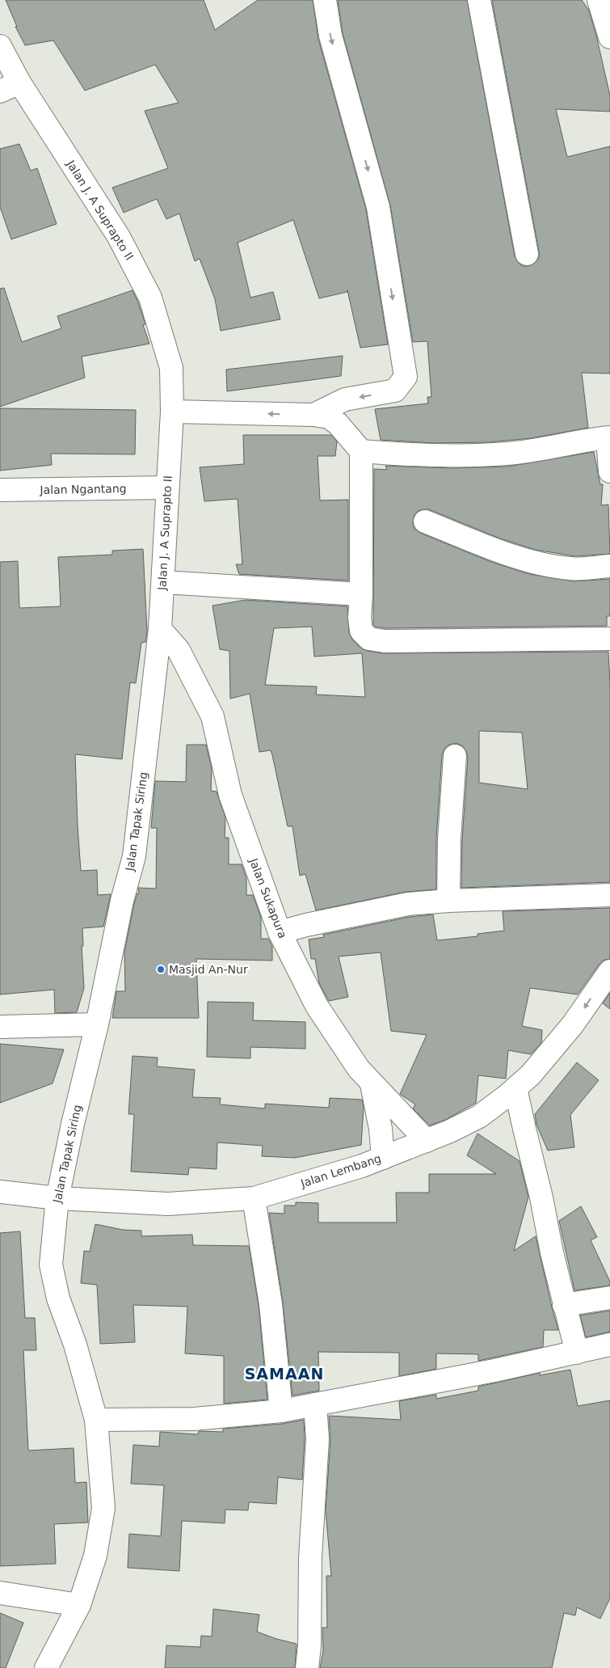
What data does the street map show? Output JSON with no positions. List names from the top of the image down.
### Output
{
  "streets": {
    "street": [
      "Jalan J. A Suprapto II",
      "Jalan Ngantang",
      "Jalan Tapak Siring",
      "Jalan Sukapura",
      "Jalan Lembang"
    ]
  },
  "crossings": [
    ["Jalan J. A Suprapto II", "Jalan Ngantang"],
    ["Jalan J. A Suprapto II", "Jalan Tapak Siring"],
    ["Jalan J. A Suprapto II", "Jalan Sukapura"],
    ["Jalan Tapak Siring", "Jalan Sukapura"],
    ["Jalan Tapak Siring", "Jalan Lembang"],
    ["Jalan Sukapura", "Jalan Lembang"]
  ],
  "districts": ["SAMAAN"],
  "places": ["Masjid An-Nur"]
}
